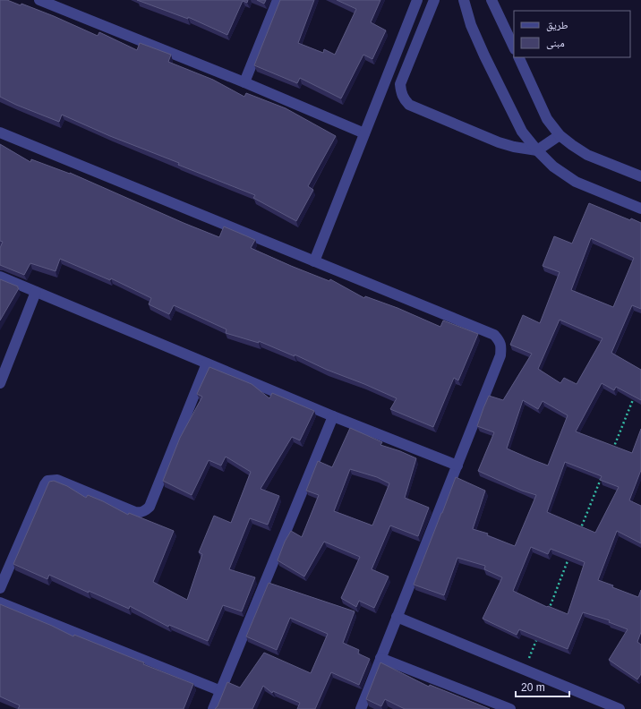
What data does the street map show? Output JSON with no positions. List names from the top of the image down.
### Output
{
  "legend": ["طريق", "مبنى"],
  "scale_bar": "20 m"
}
